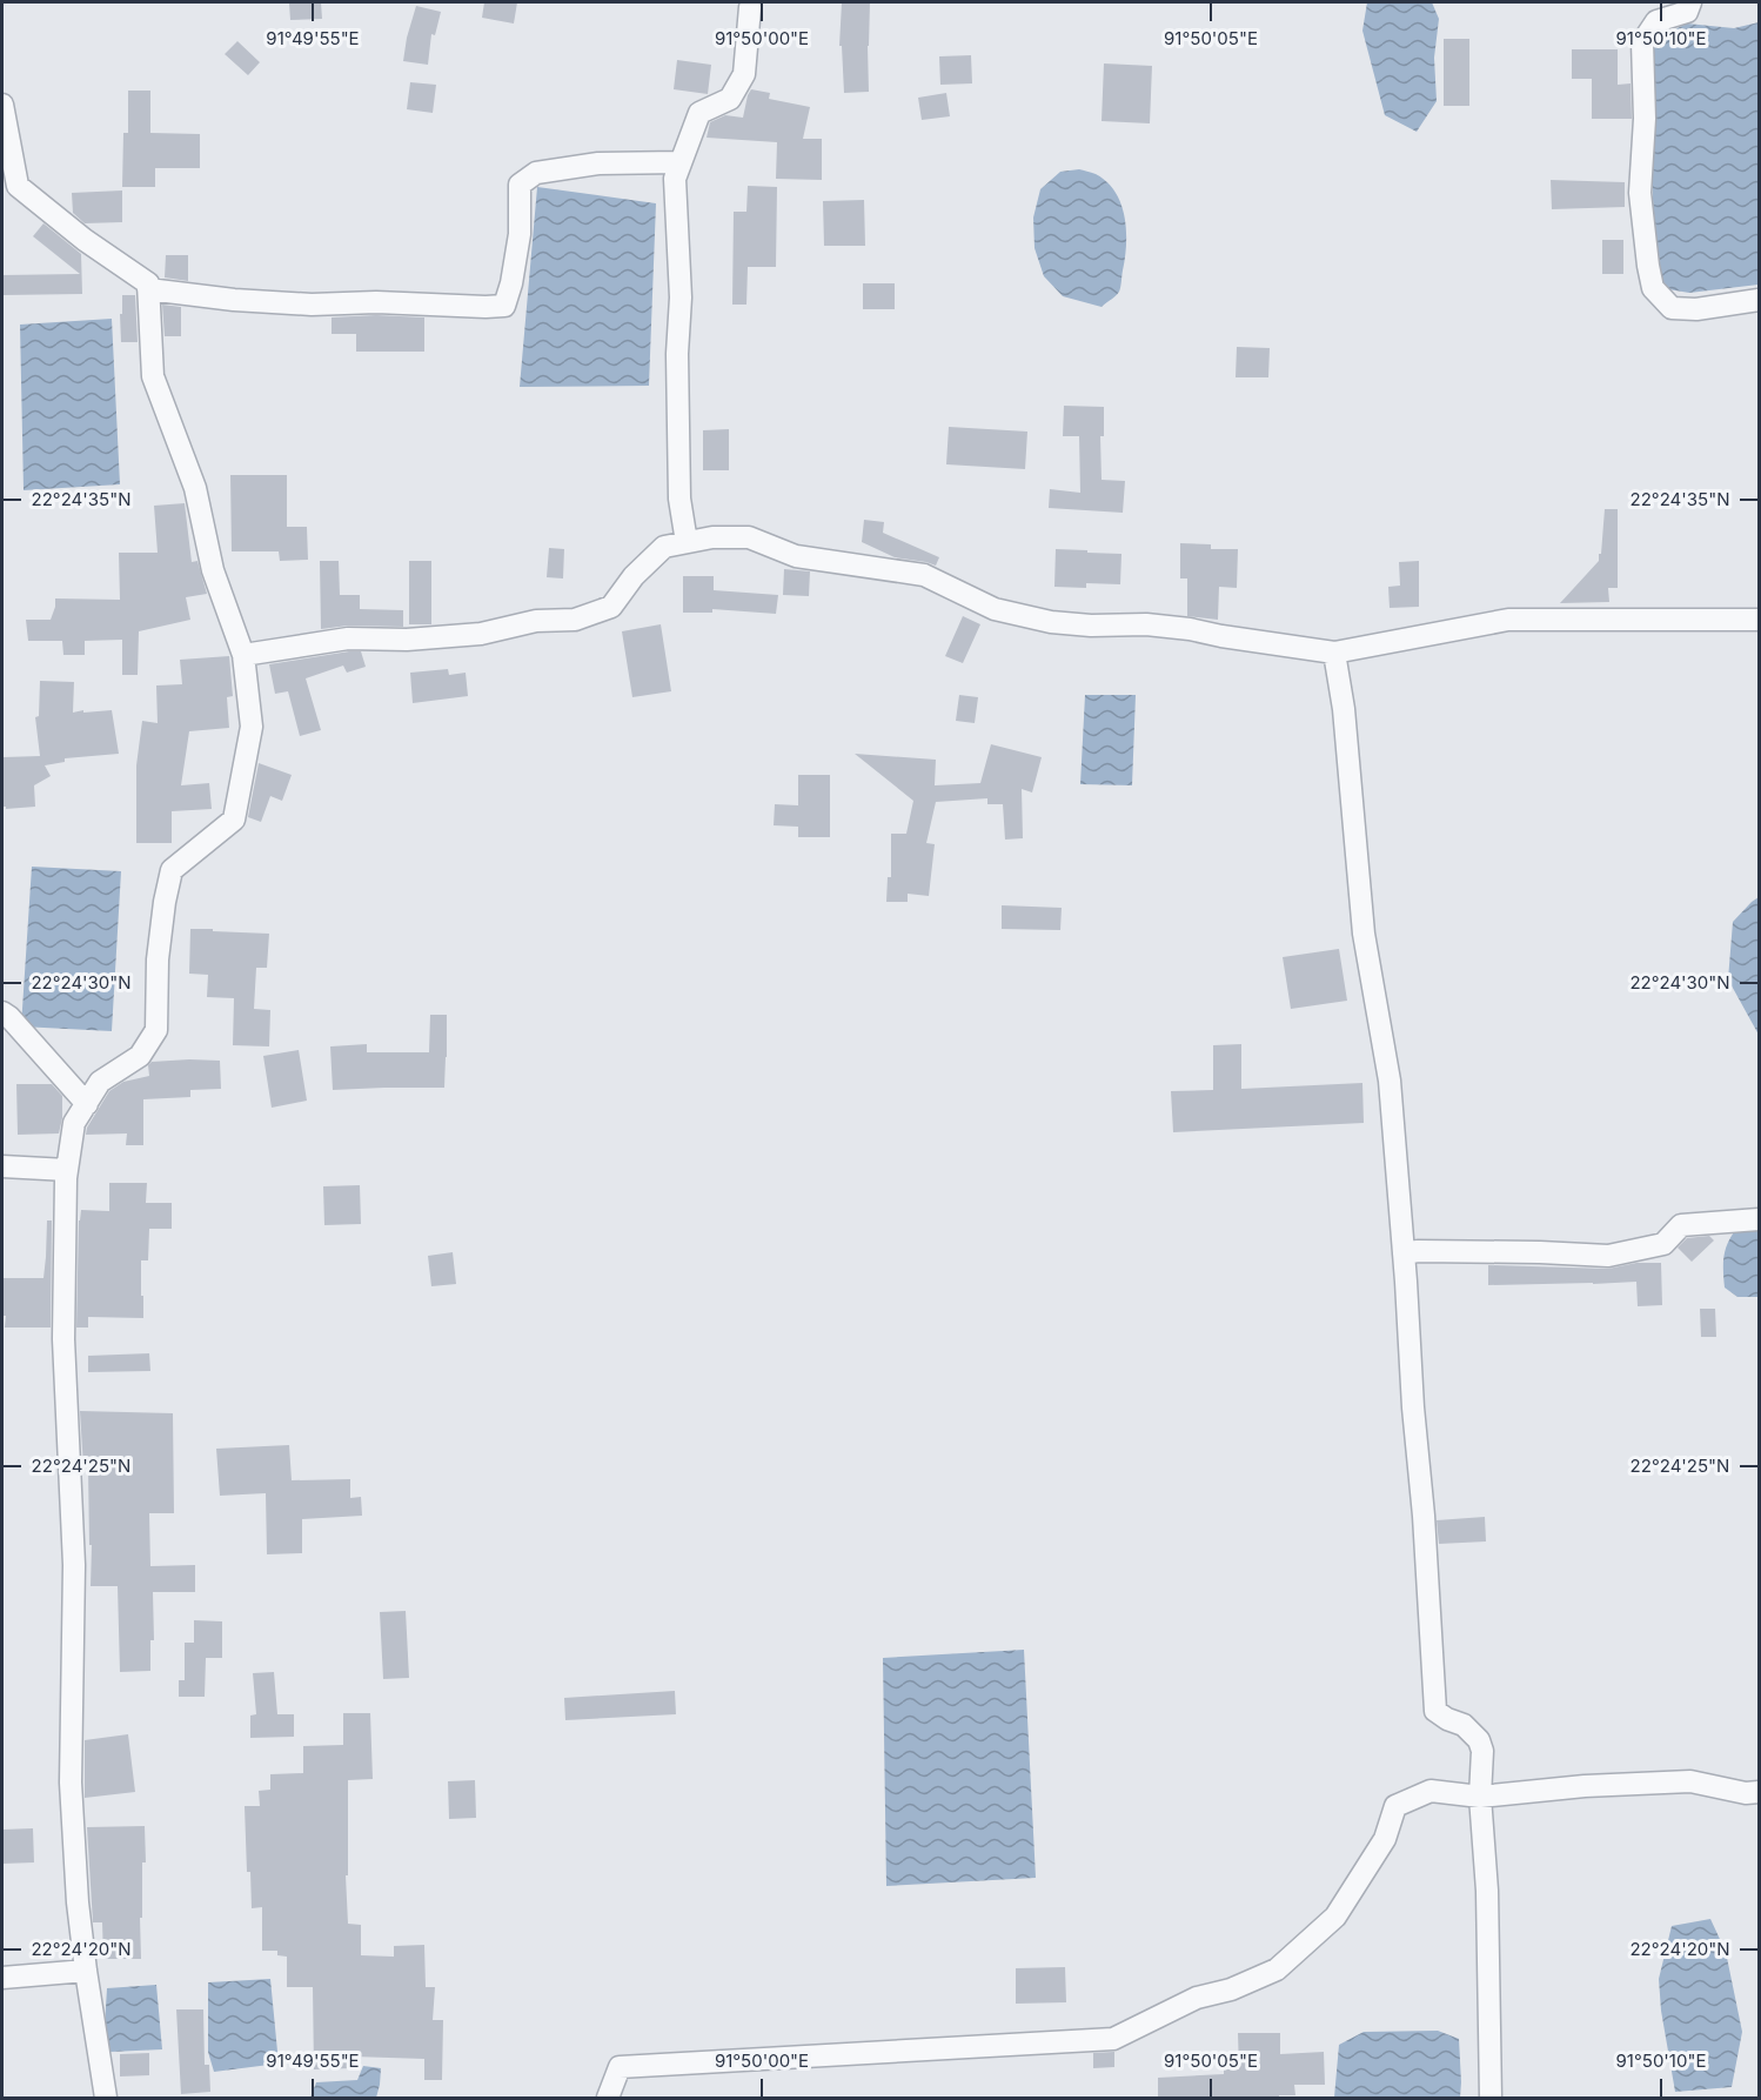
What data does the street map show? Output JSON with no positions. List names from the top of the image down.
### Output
{
  "coordinates": [
    "91°49'55\"E",
    "91°50'00\"E",
    "91°50'05\"E",
    "91°50'10\"E",
    "22°24'35\"N",
    "22°24'30\"N",
    "22°24'25\"N",
    "22°24'20\"N"
  ]
}
